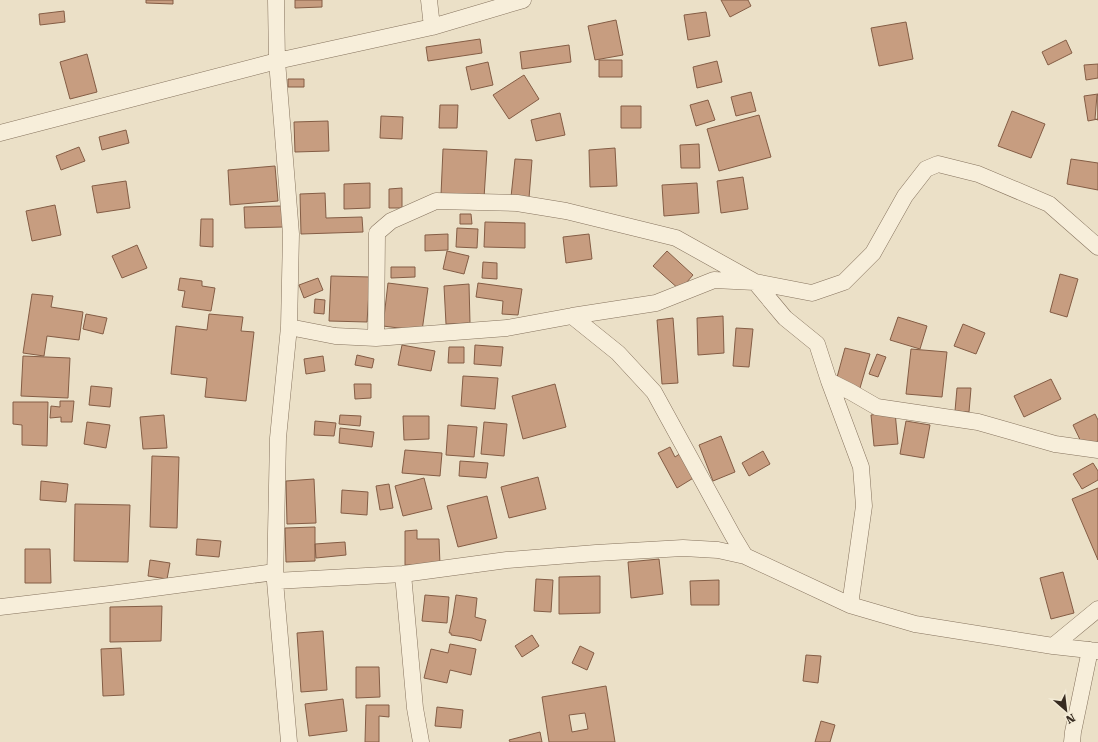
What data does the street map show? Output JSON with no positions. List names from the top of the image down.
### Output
{
  "north": "bottom right"
}
